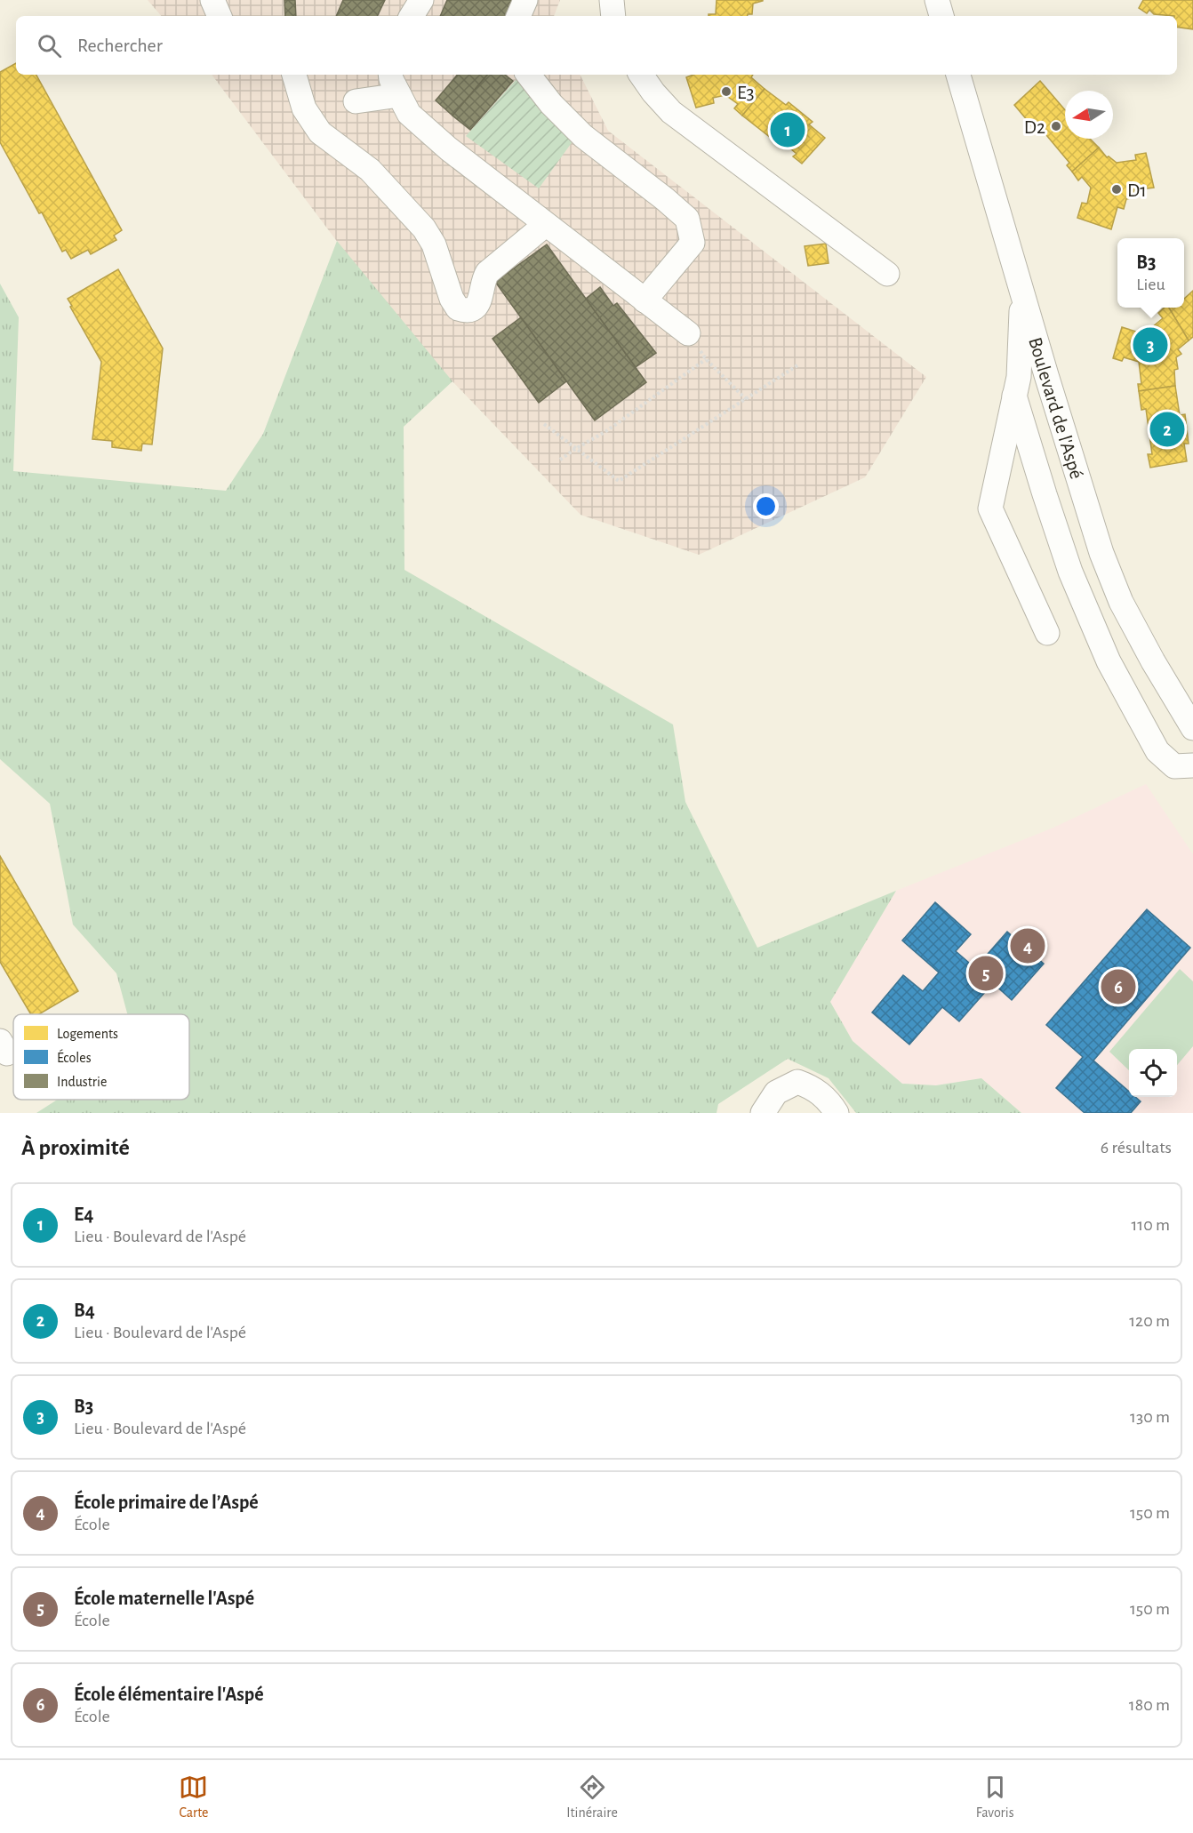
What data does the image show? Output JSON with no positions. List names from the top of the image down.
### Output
{
  "streets": {
    "street": ["Boulevard de l'Aspé"]
  },
  "places": ["E3", "D2", "D1"],
  "legend": ["Logements", "Écoles", "Industrie"],
  "north": "left",
  "page": {
    "search": "Rechercher",
    "pins": [
      "1",
      "3",
      "2",
      "4",
      "5",
      "6"
    ],
    "popup": ["B3", "Lieu"],
    "heading": ["À proximité", "6 résultats"],
    "list": [
      {
        "mark": "1",
        "name": "E4",
        "note": "Lieu · Boulevard de l'Aspé",
        "value": "110 m"
      },
      {
        "mark": "2",
        "name": "B4",
        "note": "Lieu · Boulevard de l'Aspé",
        "value": "120 m"
      },
      {
        "mark": "3",
        "name": "B3",
        "note": "Lieu · Boulevard de l'Aspé",
        "value": "130 m"
      },
      {
        "mark": "4",
        "name": "École primaire de l’Aspé",
        "note": "École",
        "value": "150 m"
      },
      {
        "mark": "5",
        "name": "École maternelle l'Aspé",
        "note": "École",
        "value": "150 m"
      },
      {
        "mark": "6",
        "name": "École élémentaire l'Aspé",
        "note": "École",
        "value": "180 m"
      }
    ],
    "nav": ["Carte", "Itinéraire", "Favoris"]
  }
}
